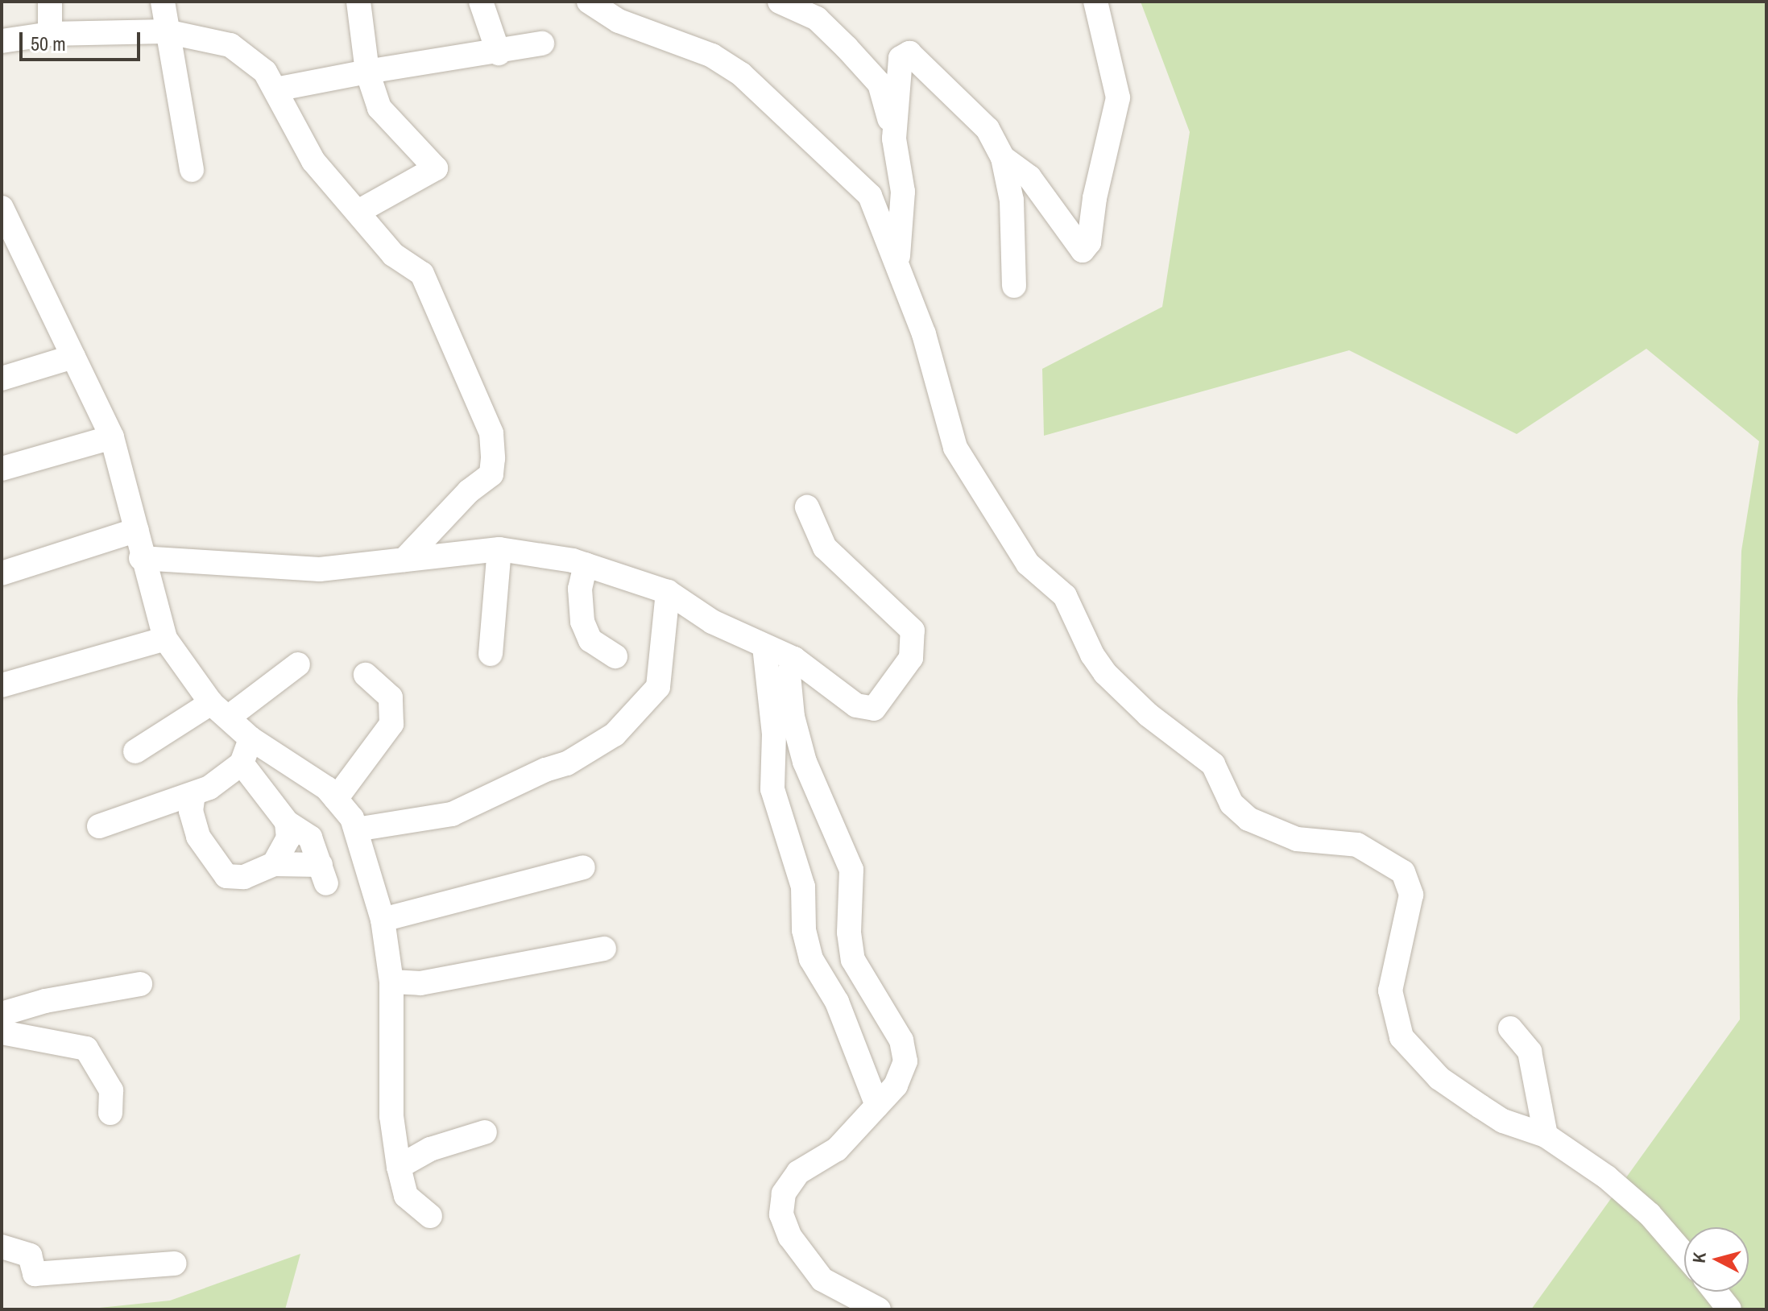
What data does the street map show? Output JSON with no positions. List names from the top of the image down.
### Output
{
  "scale_bar": "50 m",
  "north": "left"
}
